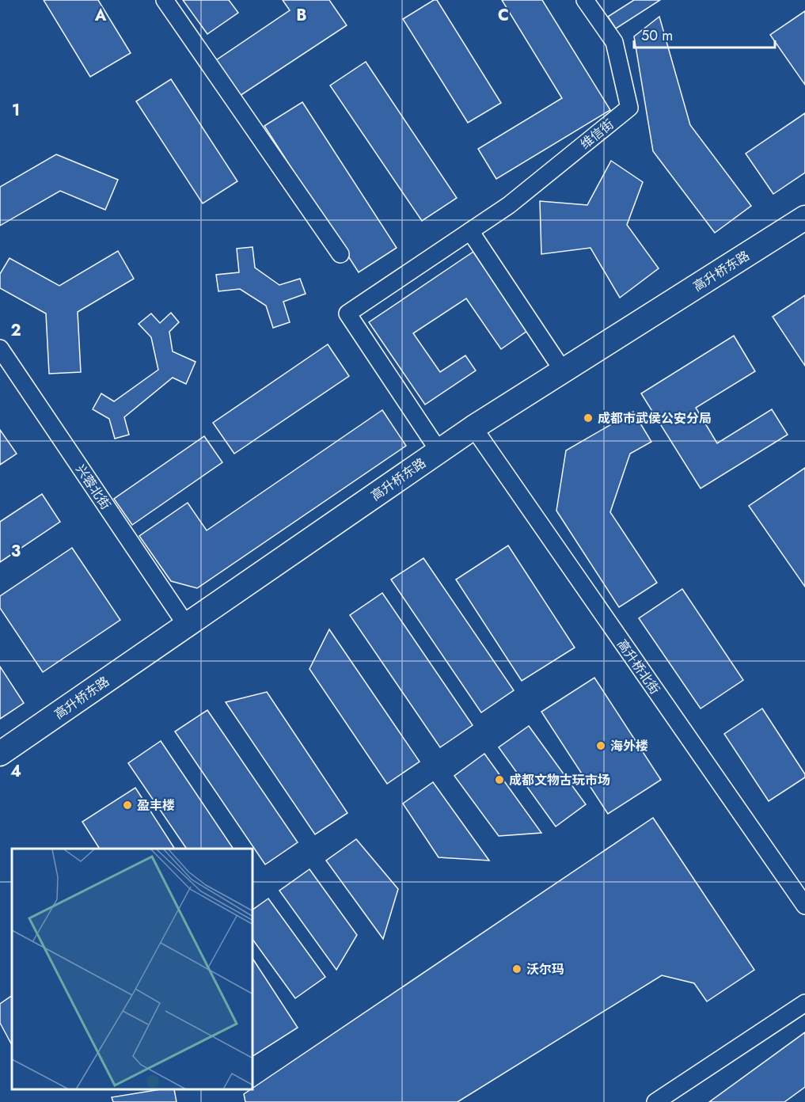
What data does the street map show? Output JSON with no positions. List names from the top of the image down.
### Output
{
  "streets": {
    "street": [
      "维信街",
      "高升桥东路",
      "兴蓉北街",
      "高升桥北街"
    ]
  },
  "crossings": [
    ["维信街", "高升桥东路"],
    ["高升桥东路", "兴蓉北街"],
    ["高升桥东路", "高升桥北街"]
  ],
  "places": [
    "成都市武侯公安分局",
    "海外楼",
    "成都文物古玩市场",
    "盈丰楼",
    "沃尔玛"
  ],
  "scale_bar": "50 m",
  "grid": {
    "columns": ["A", "B", "C"],
    "rows": [
      "1",
      "2",
      "3",
      "4"
    ]
  }
}
